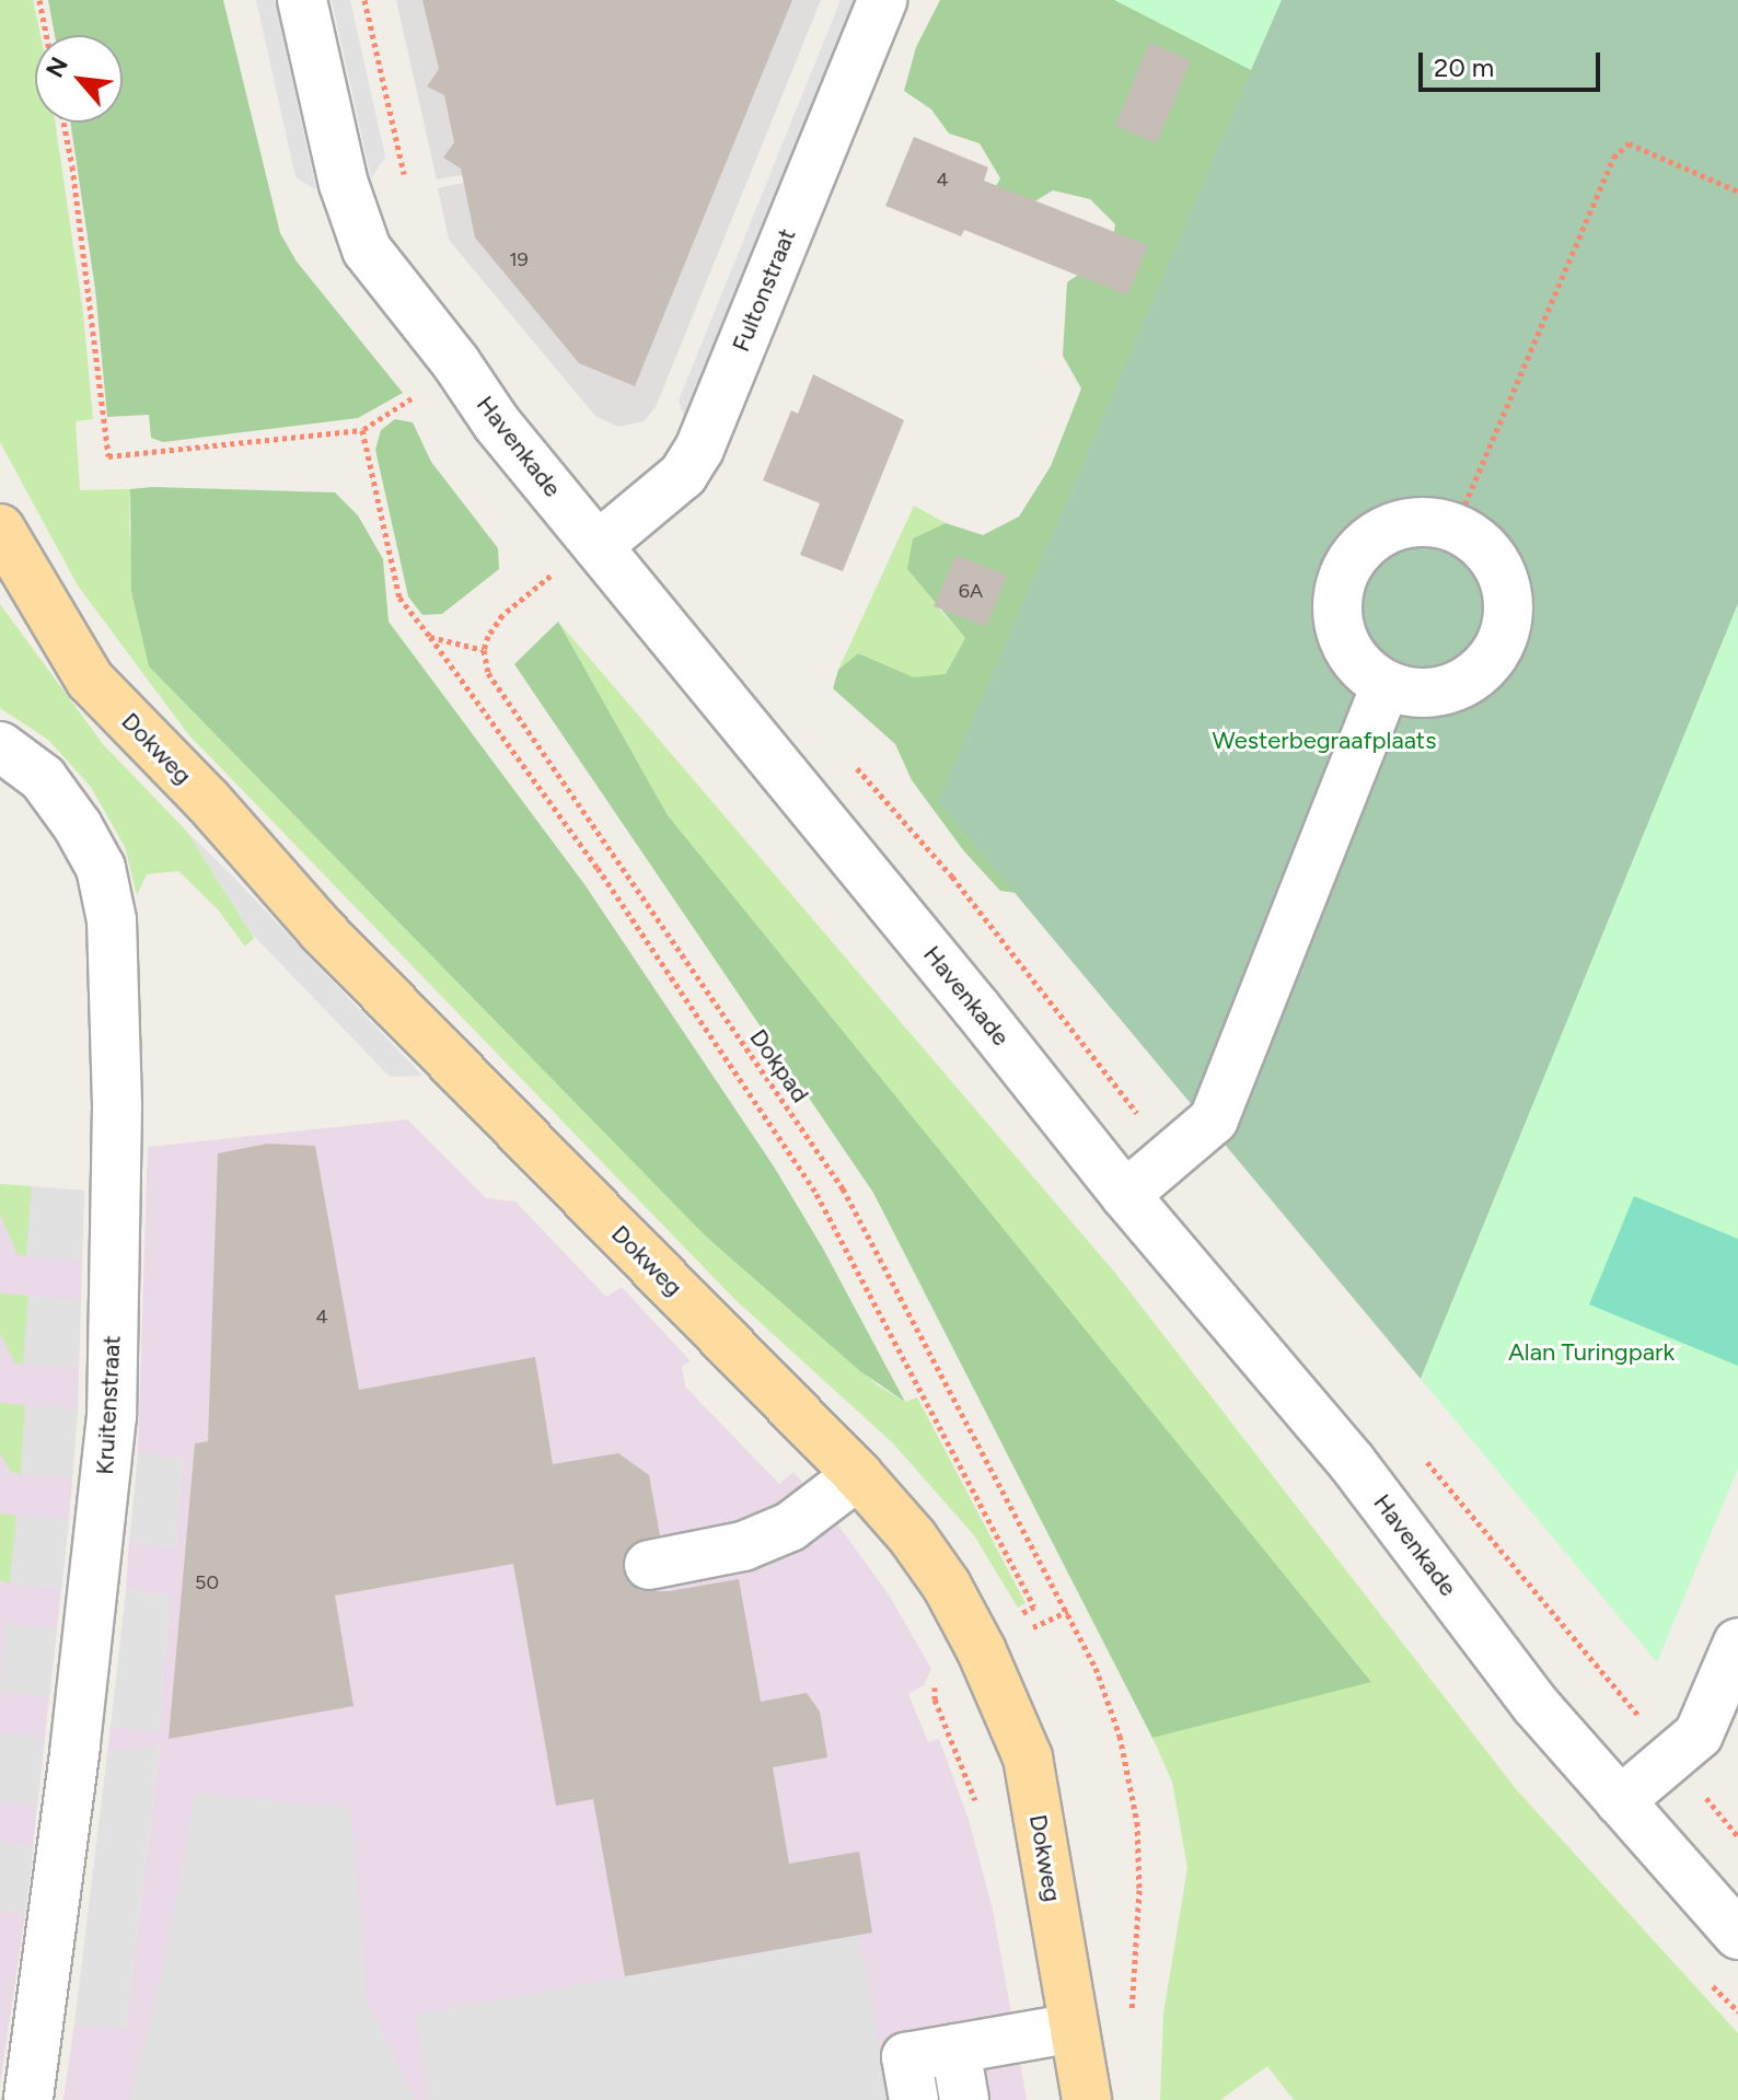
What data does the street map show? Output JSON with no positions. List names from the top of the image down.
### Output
{
  "streets": {
    "main road": ["Dokweg"],
    "street": ["Fultonstraat", "Havenkade", "Kruitenstraat"],
    "path": ["Dokpad"]
  },
  "crossings": [
    ["Fultonstraat", "Havenkade"]
  ],
  "parks": ["Westerbegraafplaats", "Alan Turingpark"],
  "house_numbers": [
    "4",
    "19",
    "6A",
    "4",
    "50"
  ],
  "scale_bar": "20 m",
  "north": "top left"
}
